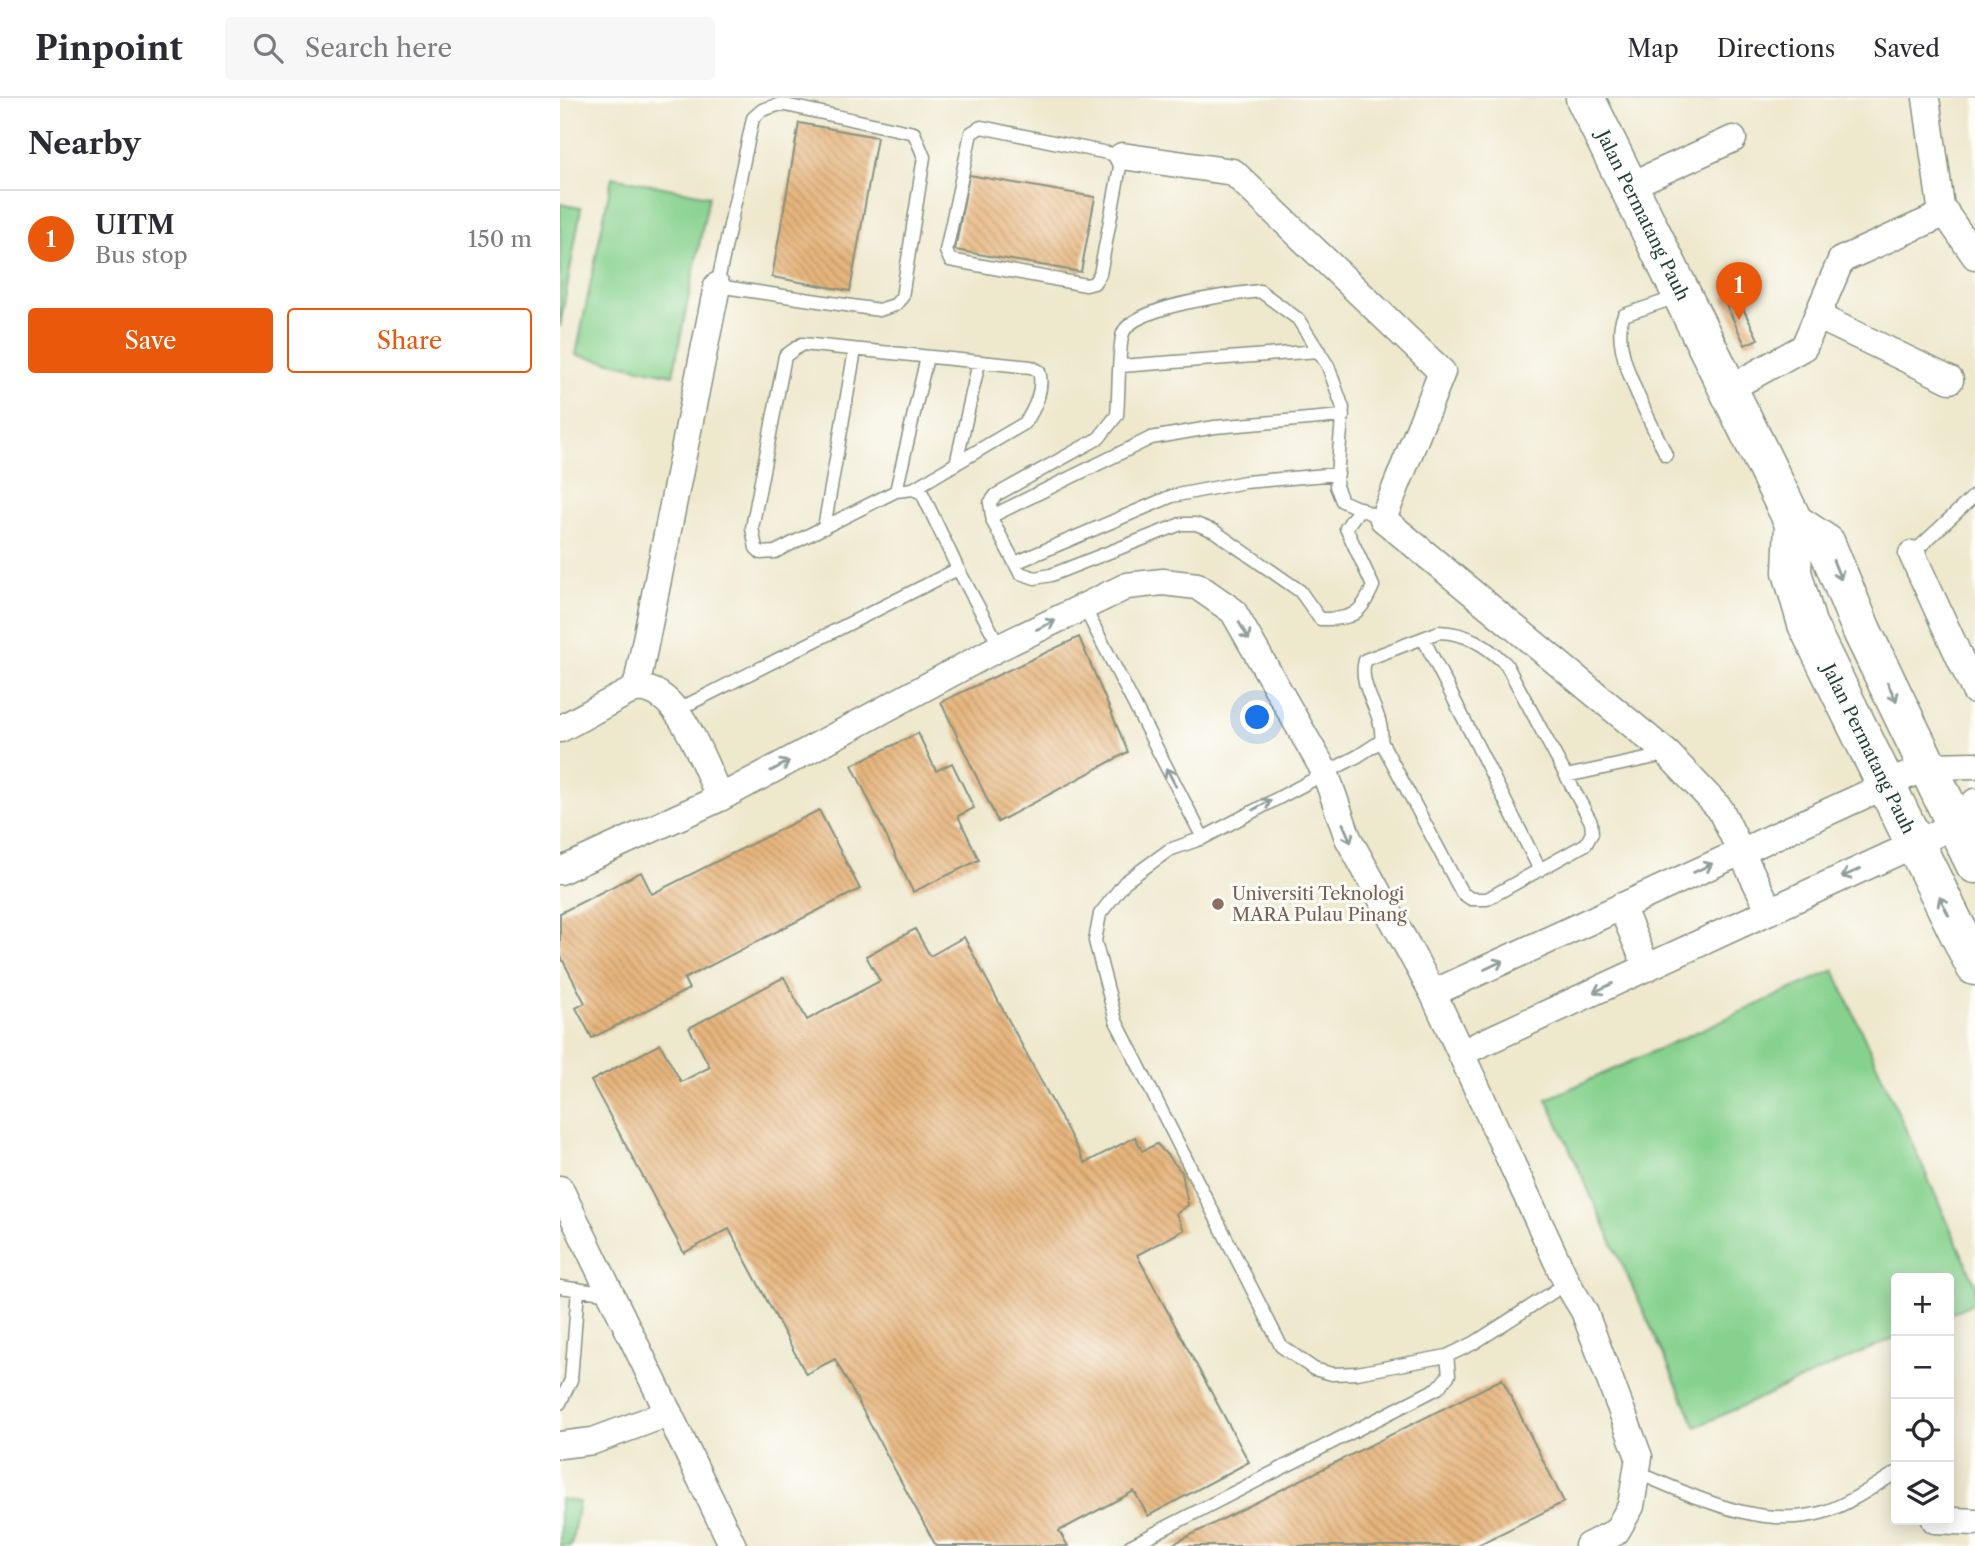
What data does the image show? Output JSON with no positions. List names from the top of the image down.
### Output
{
  "streets": {
    "main road": ["Jalan Permatang Pauh"]
  },
  "places": ["Universiti Teknologi MARA Pulau Pinang"],
  "page": {
    "header": "Pinpoint",
    "search": "Search here",
    "nav": ["Map", "Directions", "Saved"],
    "heading": "Nearby",
    "list": [
      {
        "mark": "1",
        "name": "UITM",
        "note": "Bus stop",
        "value": "150 m"
      }
    ],
    "pins": "1",
    "buttons": ["Save", "Share"],
    "map_buttons": ["+", "−"]
  }
}
